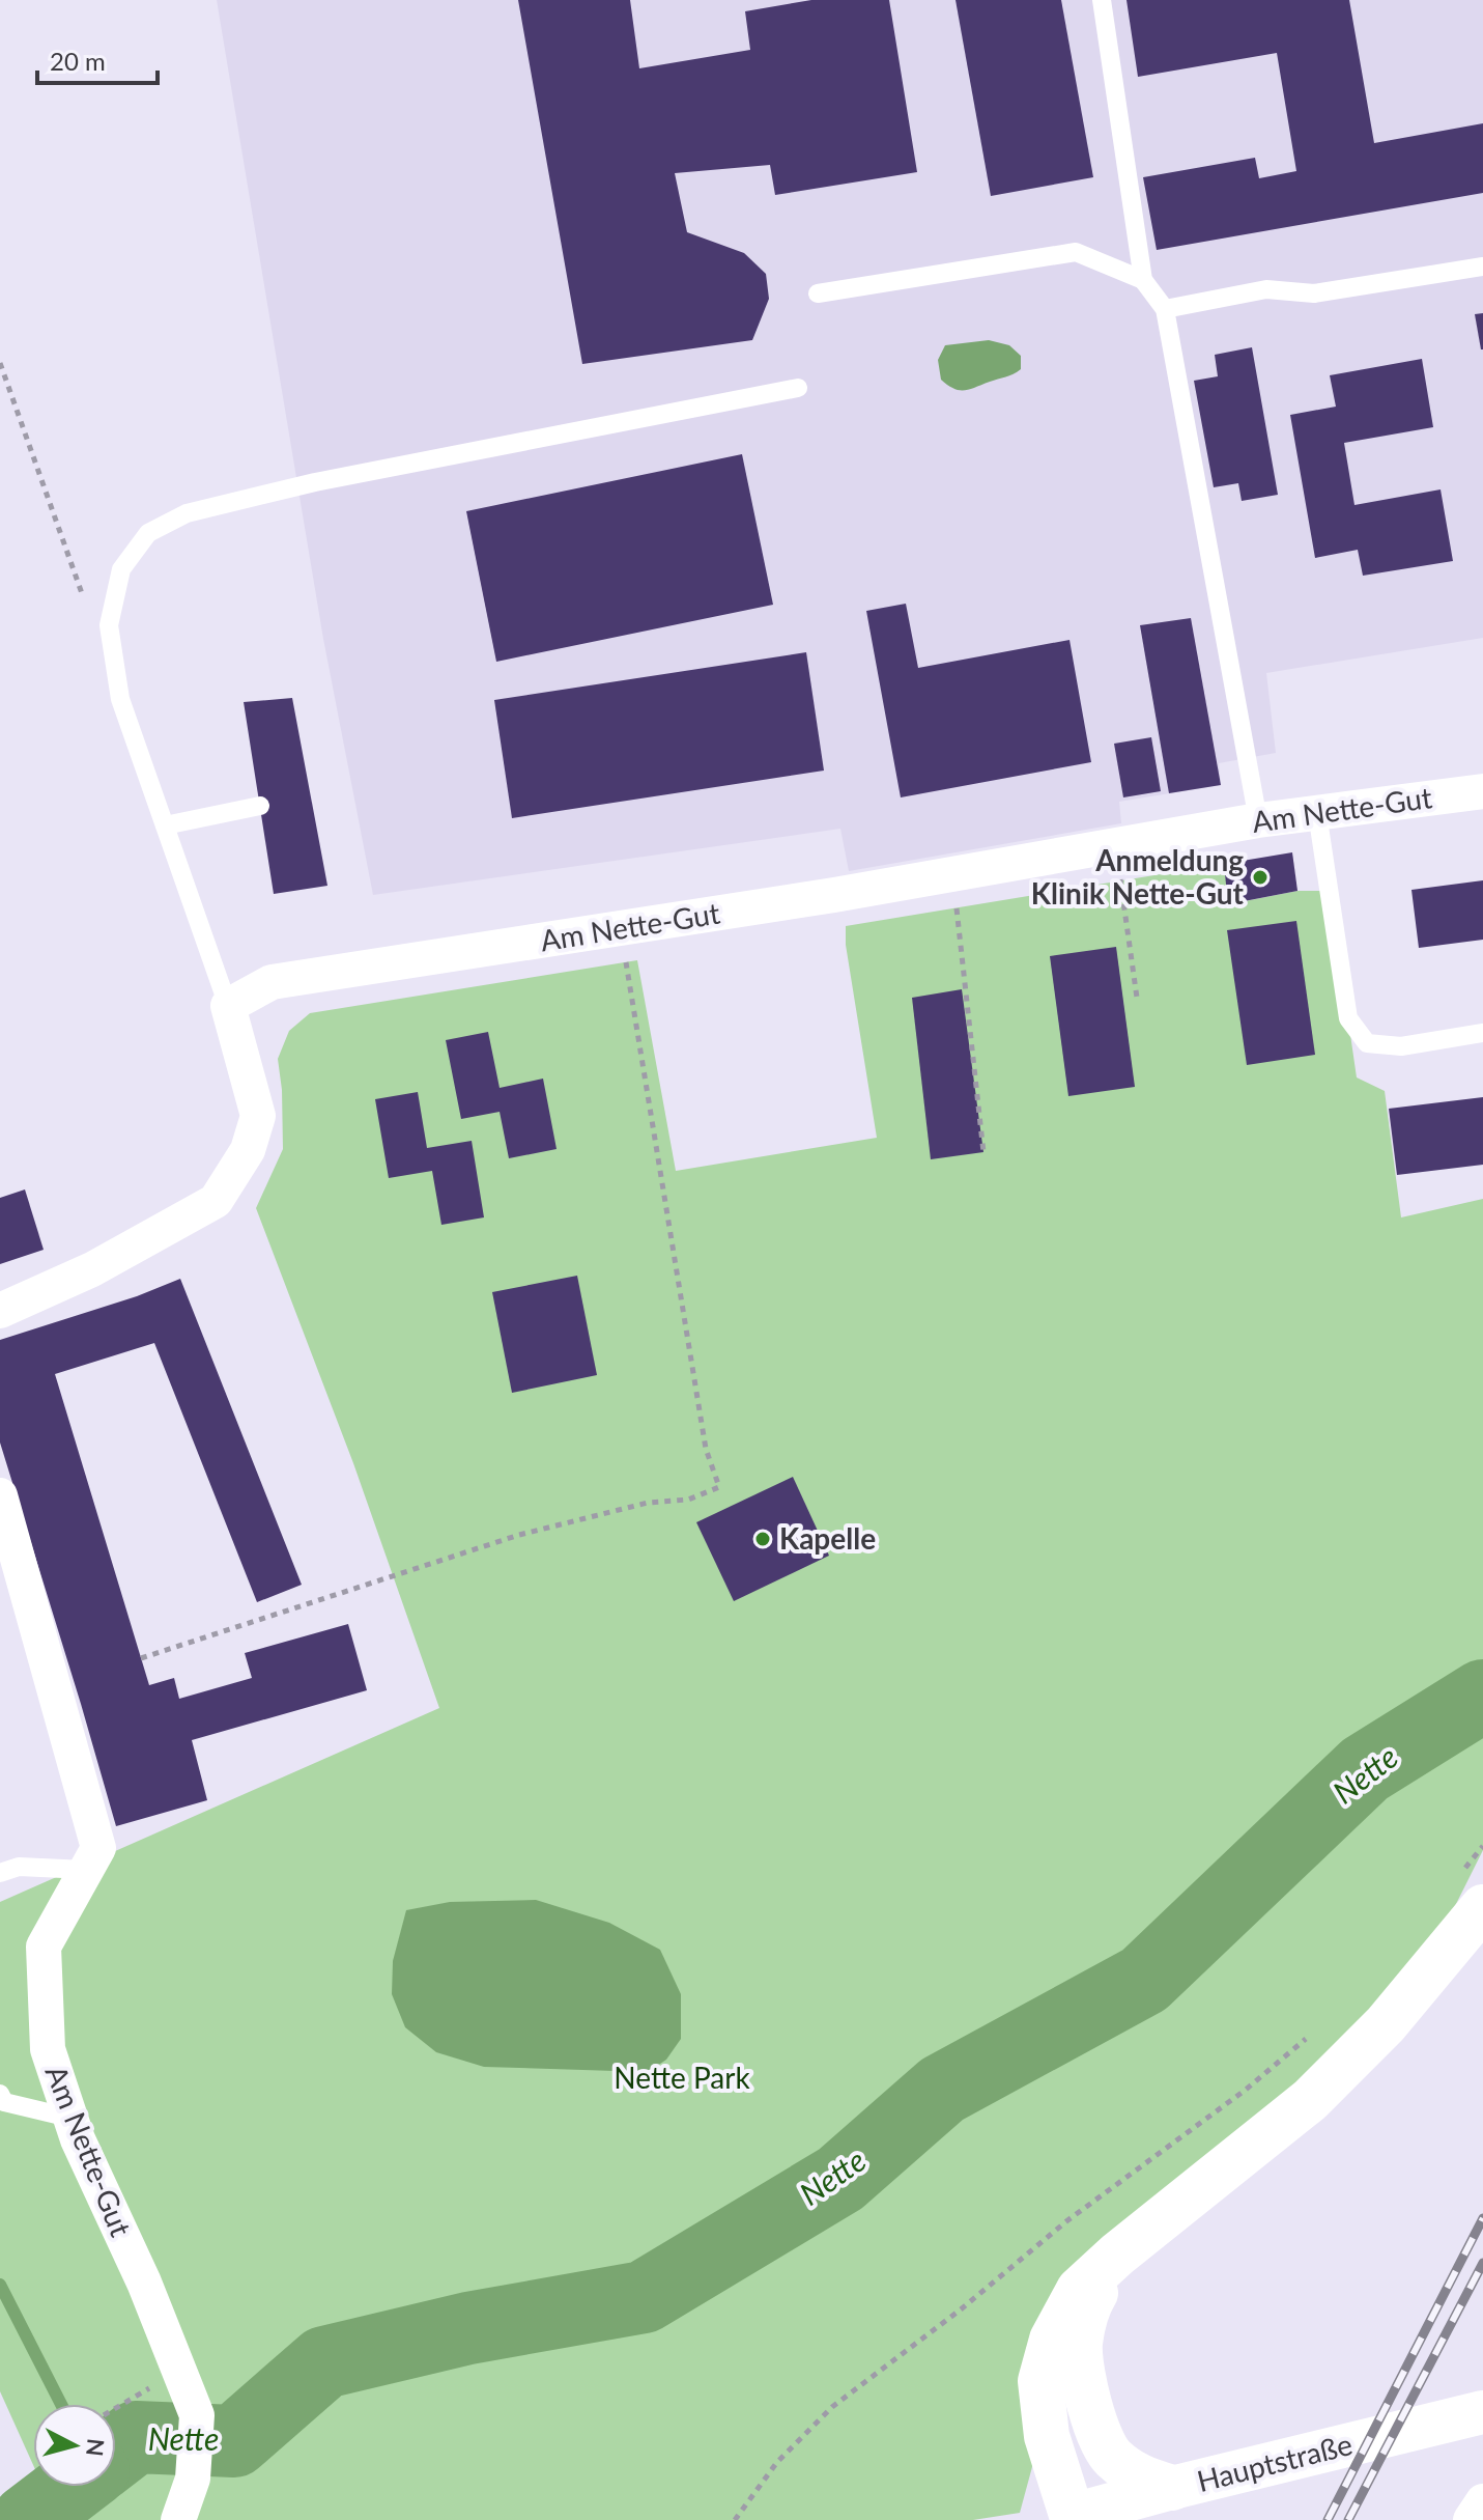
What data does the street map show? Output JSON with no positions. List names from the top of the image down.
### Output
{
  "streets": {
    "street": ["Am Nette-Gut", "Hauptstraße"]
  },
  "water": ["Nette"],
  "parks": ["Nette Park"],
  "places": ["Anmeldung Klinik Nette-Gut", "Kapelle"],
  "scale_bar": "20 m",
  "north": "right"
}
